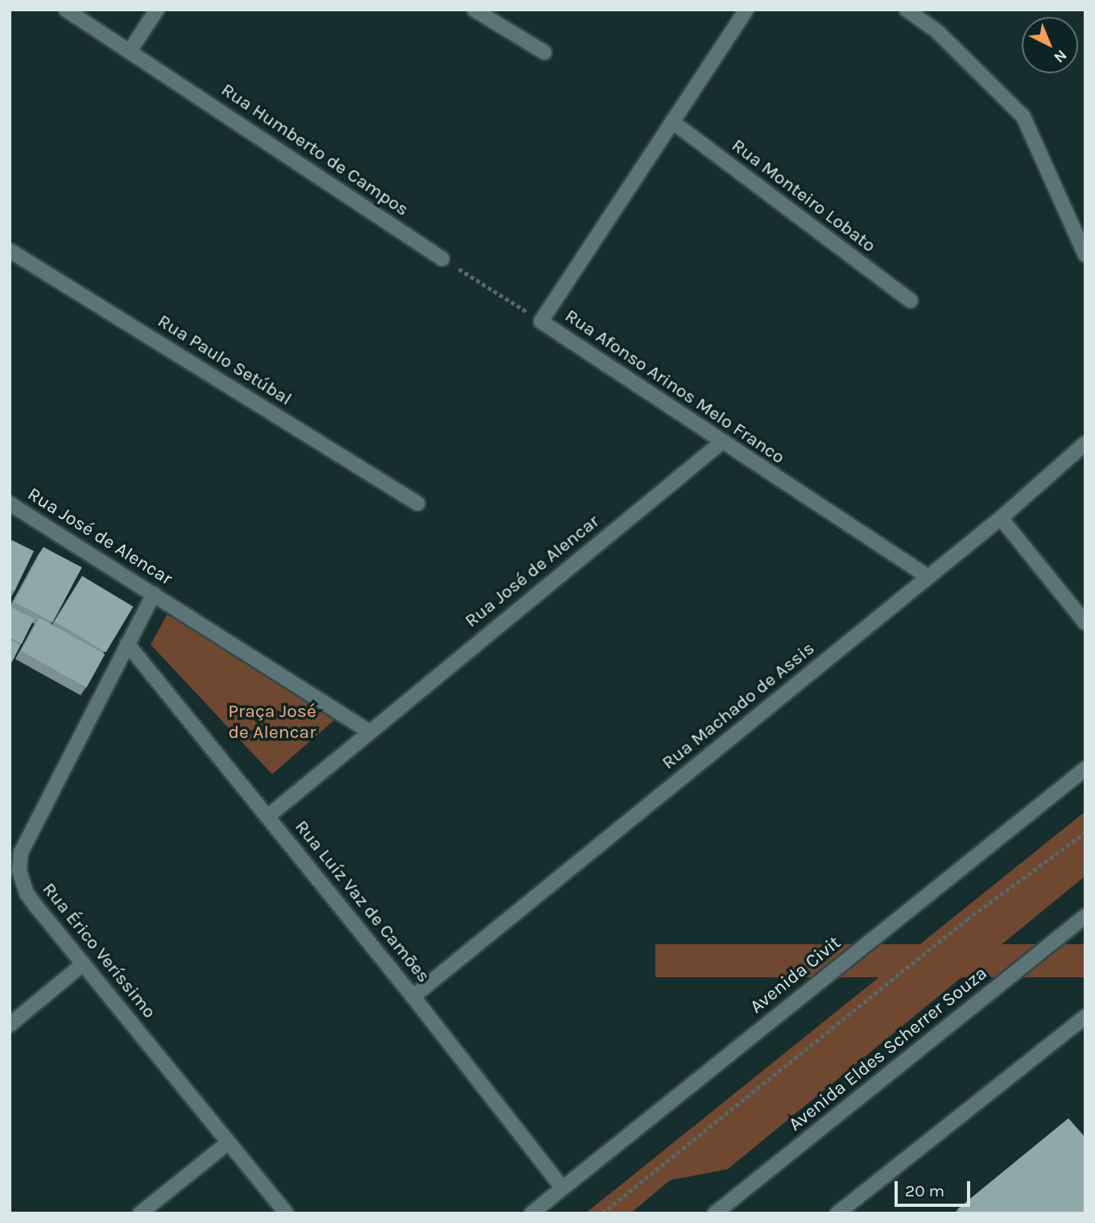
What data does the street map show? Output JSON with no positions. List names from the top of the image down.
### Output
{
  "streets": {
    "street": [
      "Rua Humberto de Campos",
      "Rua Monteiro Lobato",
      "Rua Paulo Setúbal",
      "Rua Afonso Arinos Melo Franco",
      "Rua José de Alencar",
      "Rua Machado de Assis",
      "Rua Luíz Vaz de Camões",
      "Rua Érico Veríssimo",
      "Avenida Civit",
      "Avenida Eldes Scherrer Souza"
    ]
  },
  "crossings": [
    ["Rua Monteiro Lobato", "Rua Afonso Arinos Melo Franco"],
    ["Rua Afonso Arinos Melo Franco", "Rua José de Alencar"],
    ["Rua Afonso Arinos Melo Franco", "Rua Machado de Assis"],
    ["Rua José de Alencar", "Rua Luíz Vaz de Camões"],
    ["Rua José de Alencar", "Rua Érico Veríssimo"],
    ["Rua Machado de Assis", "Rua Luíz Vaz de Camões"],
    ["Rua Luíz Vaz de Camões", "Rua Érico Veríssimo"],
    ["Rua Luíz Vaz de Camões", "Avenida Civit"]
  ],
  "parks": ["Praça José de Alencar"],
  "scale_bar": "20 m",
  "north": "bottom right"
}
